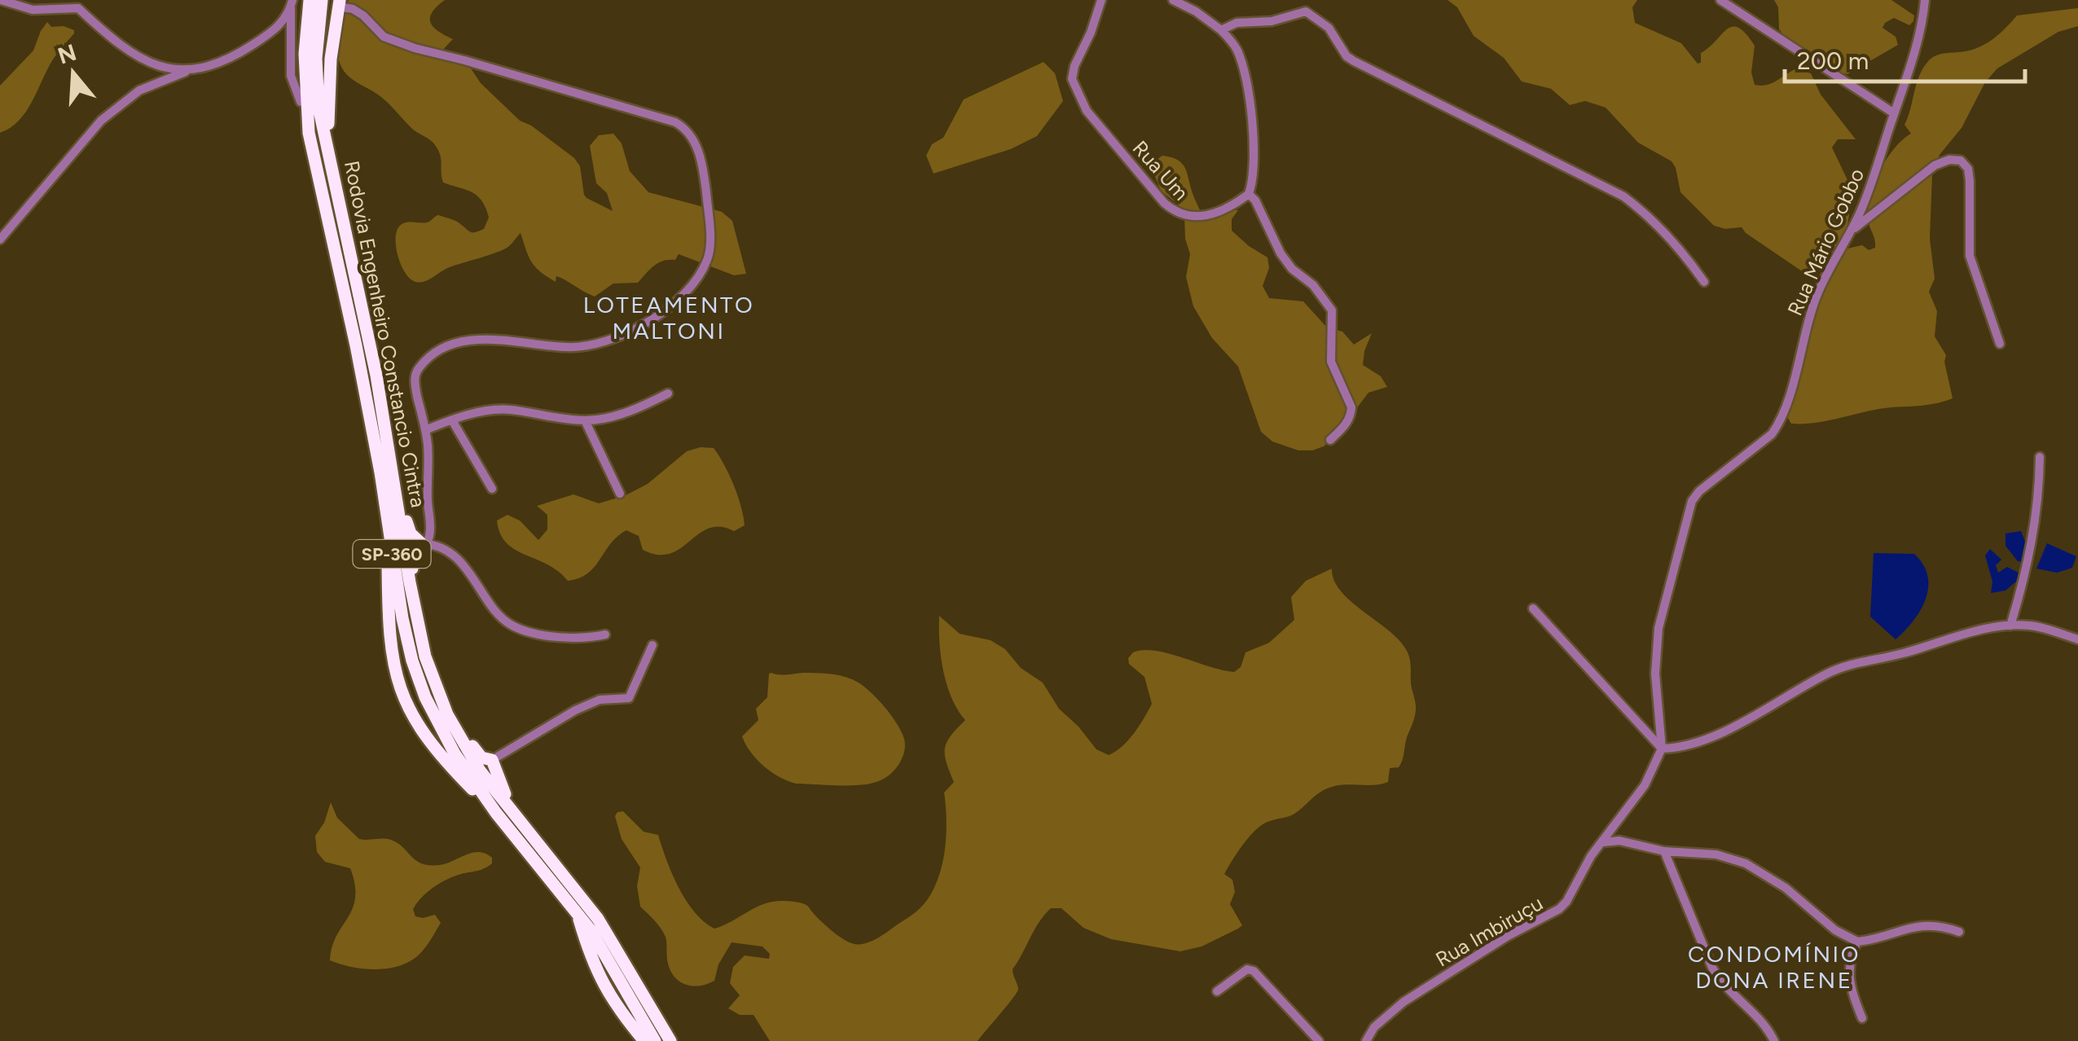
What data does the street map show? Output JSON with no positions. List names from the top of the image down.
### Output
{
  "streets": {
    "highway": ["Rodovia Engenheiro Constancio Cintra", "SP-360"],
    "street": ["Rua Um", "Rua Mário Gobbo", "Rua Imbiruçu"]
  },
  "crossings": [
    ["Rua Mário Gobbo", "Rua Imbiruçu"]
  ],
  "districts": ["LOTEAMENTO MALTONI", "CONDOMÍNIO DONA IRENE"],
  "scale_bar": "200 m",
  "north": "top"
}
